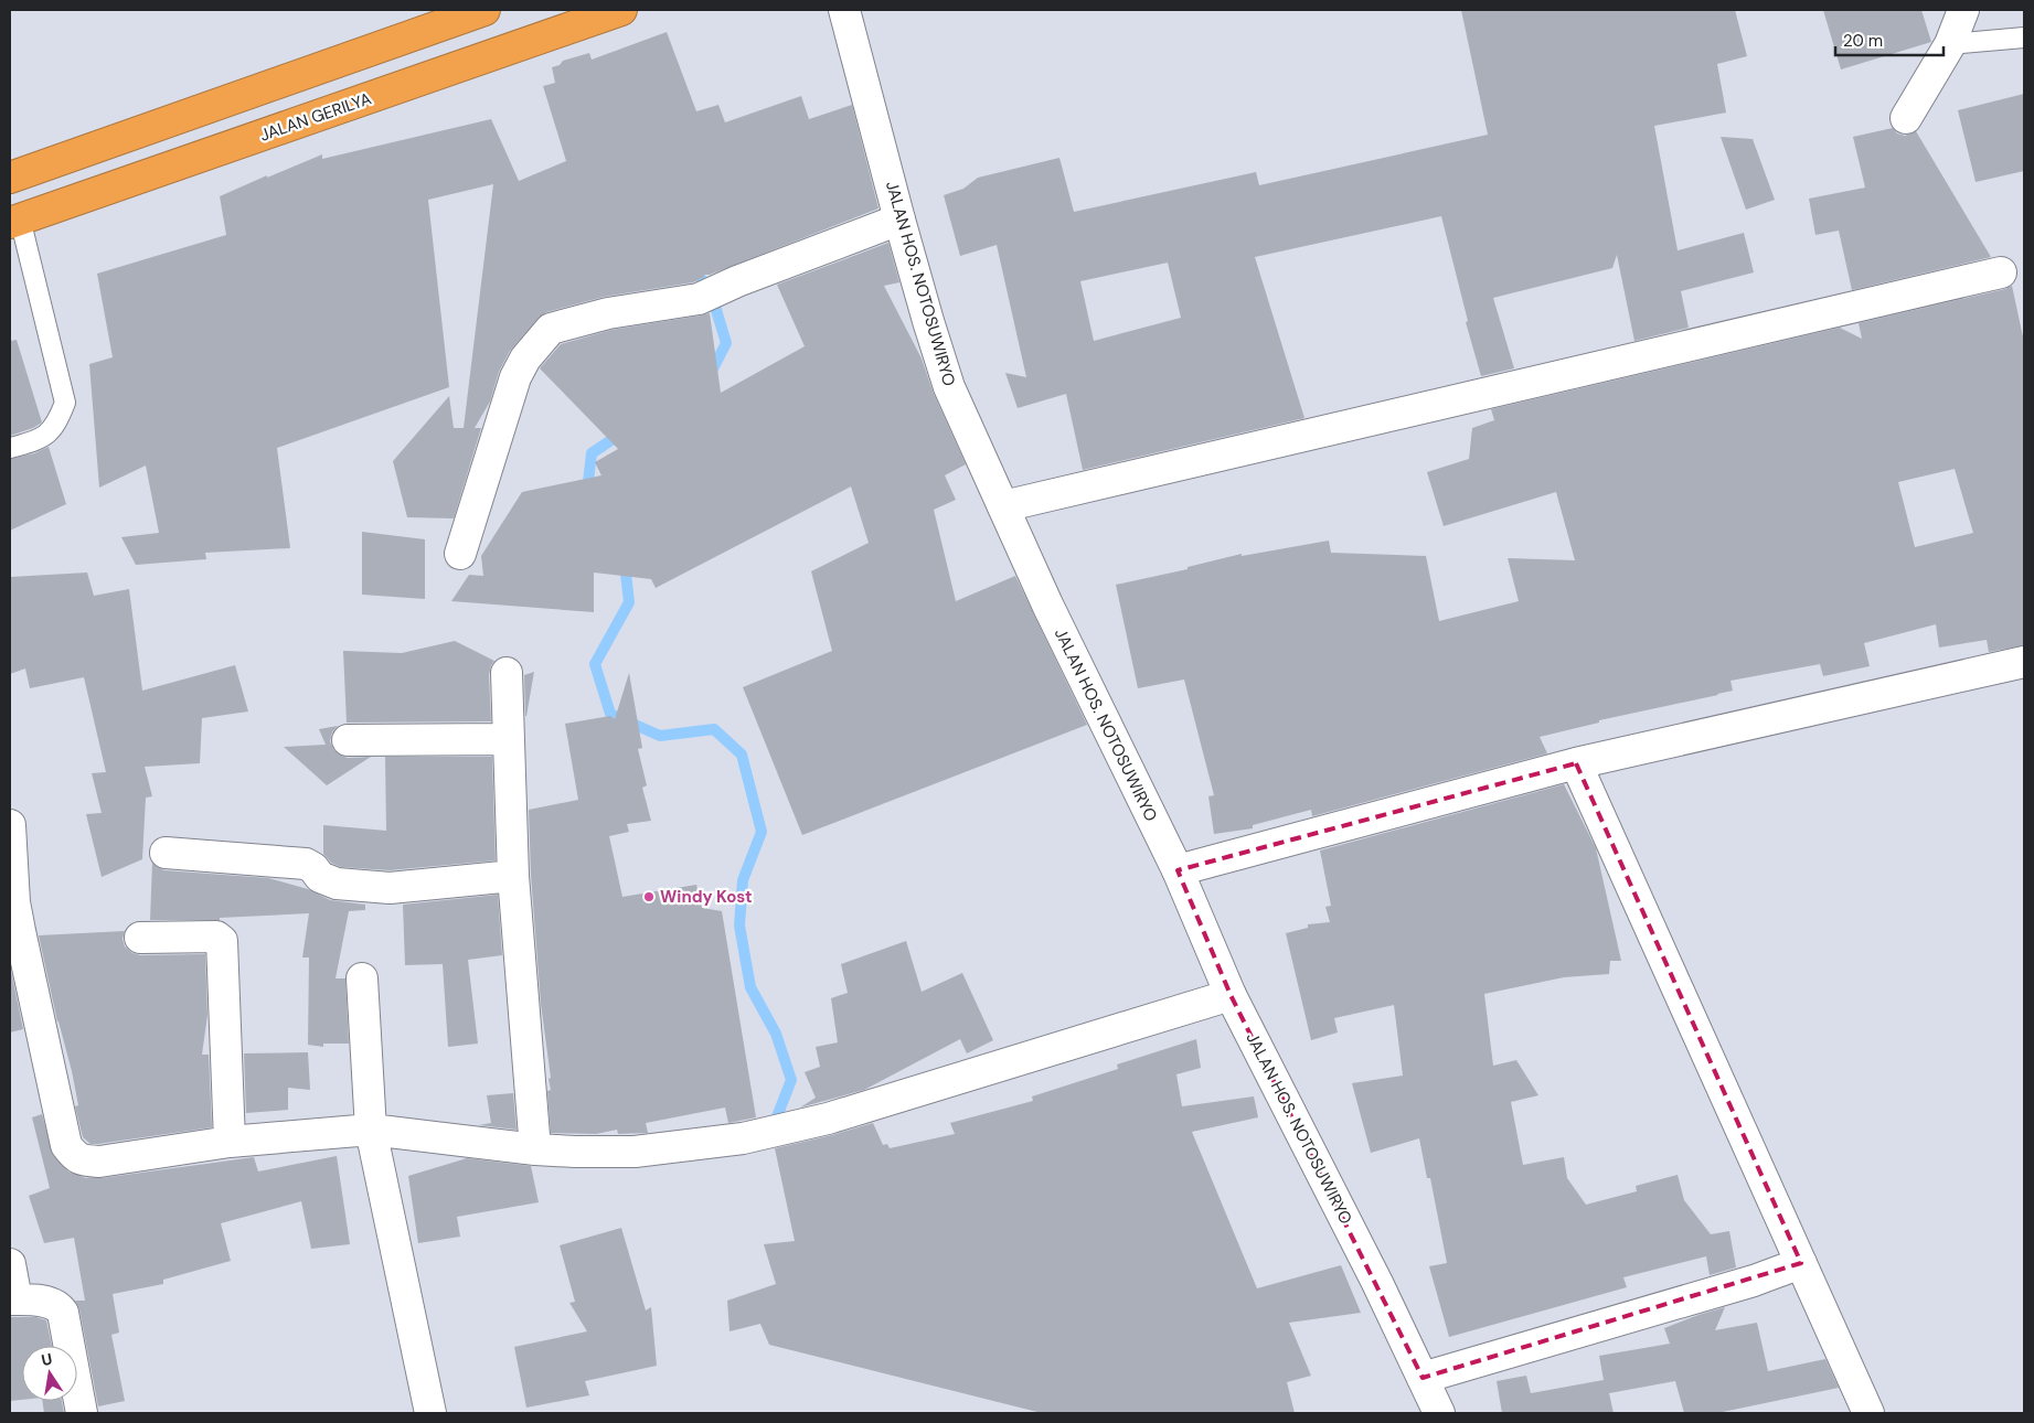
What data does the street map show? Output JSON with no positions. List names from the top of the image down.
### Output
{
  "streets": {
    "highway": ["JALAN GERILYA"],
    "street": ["JALAN HOS. NOTOSUWIRYO"]
  },
  "places": ["Windy Kost"],
  "scale_bar": "20 m",
  "north": "top"
}
